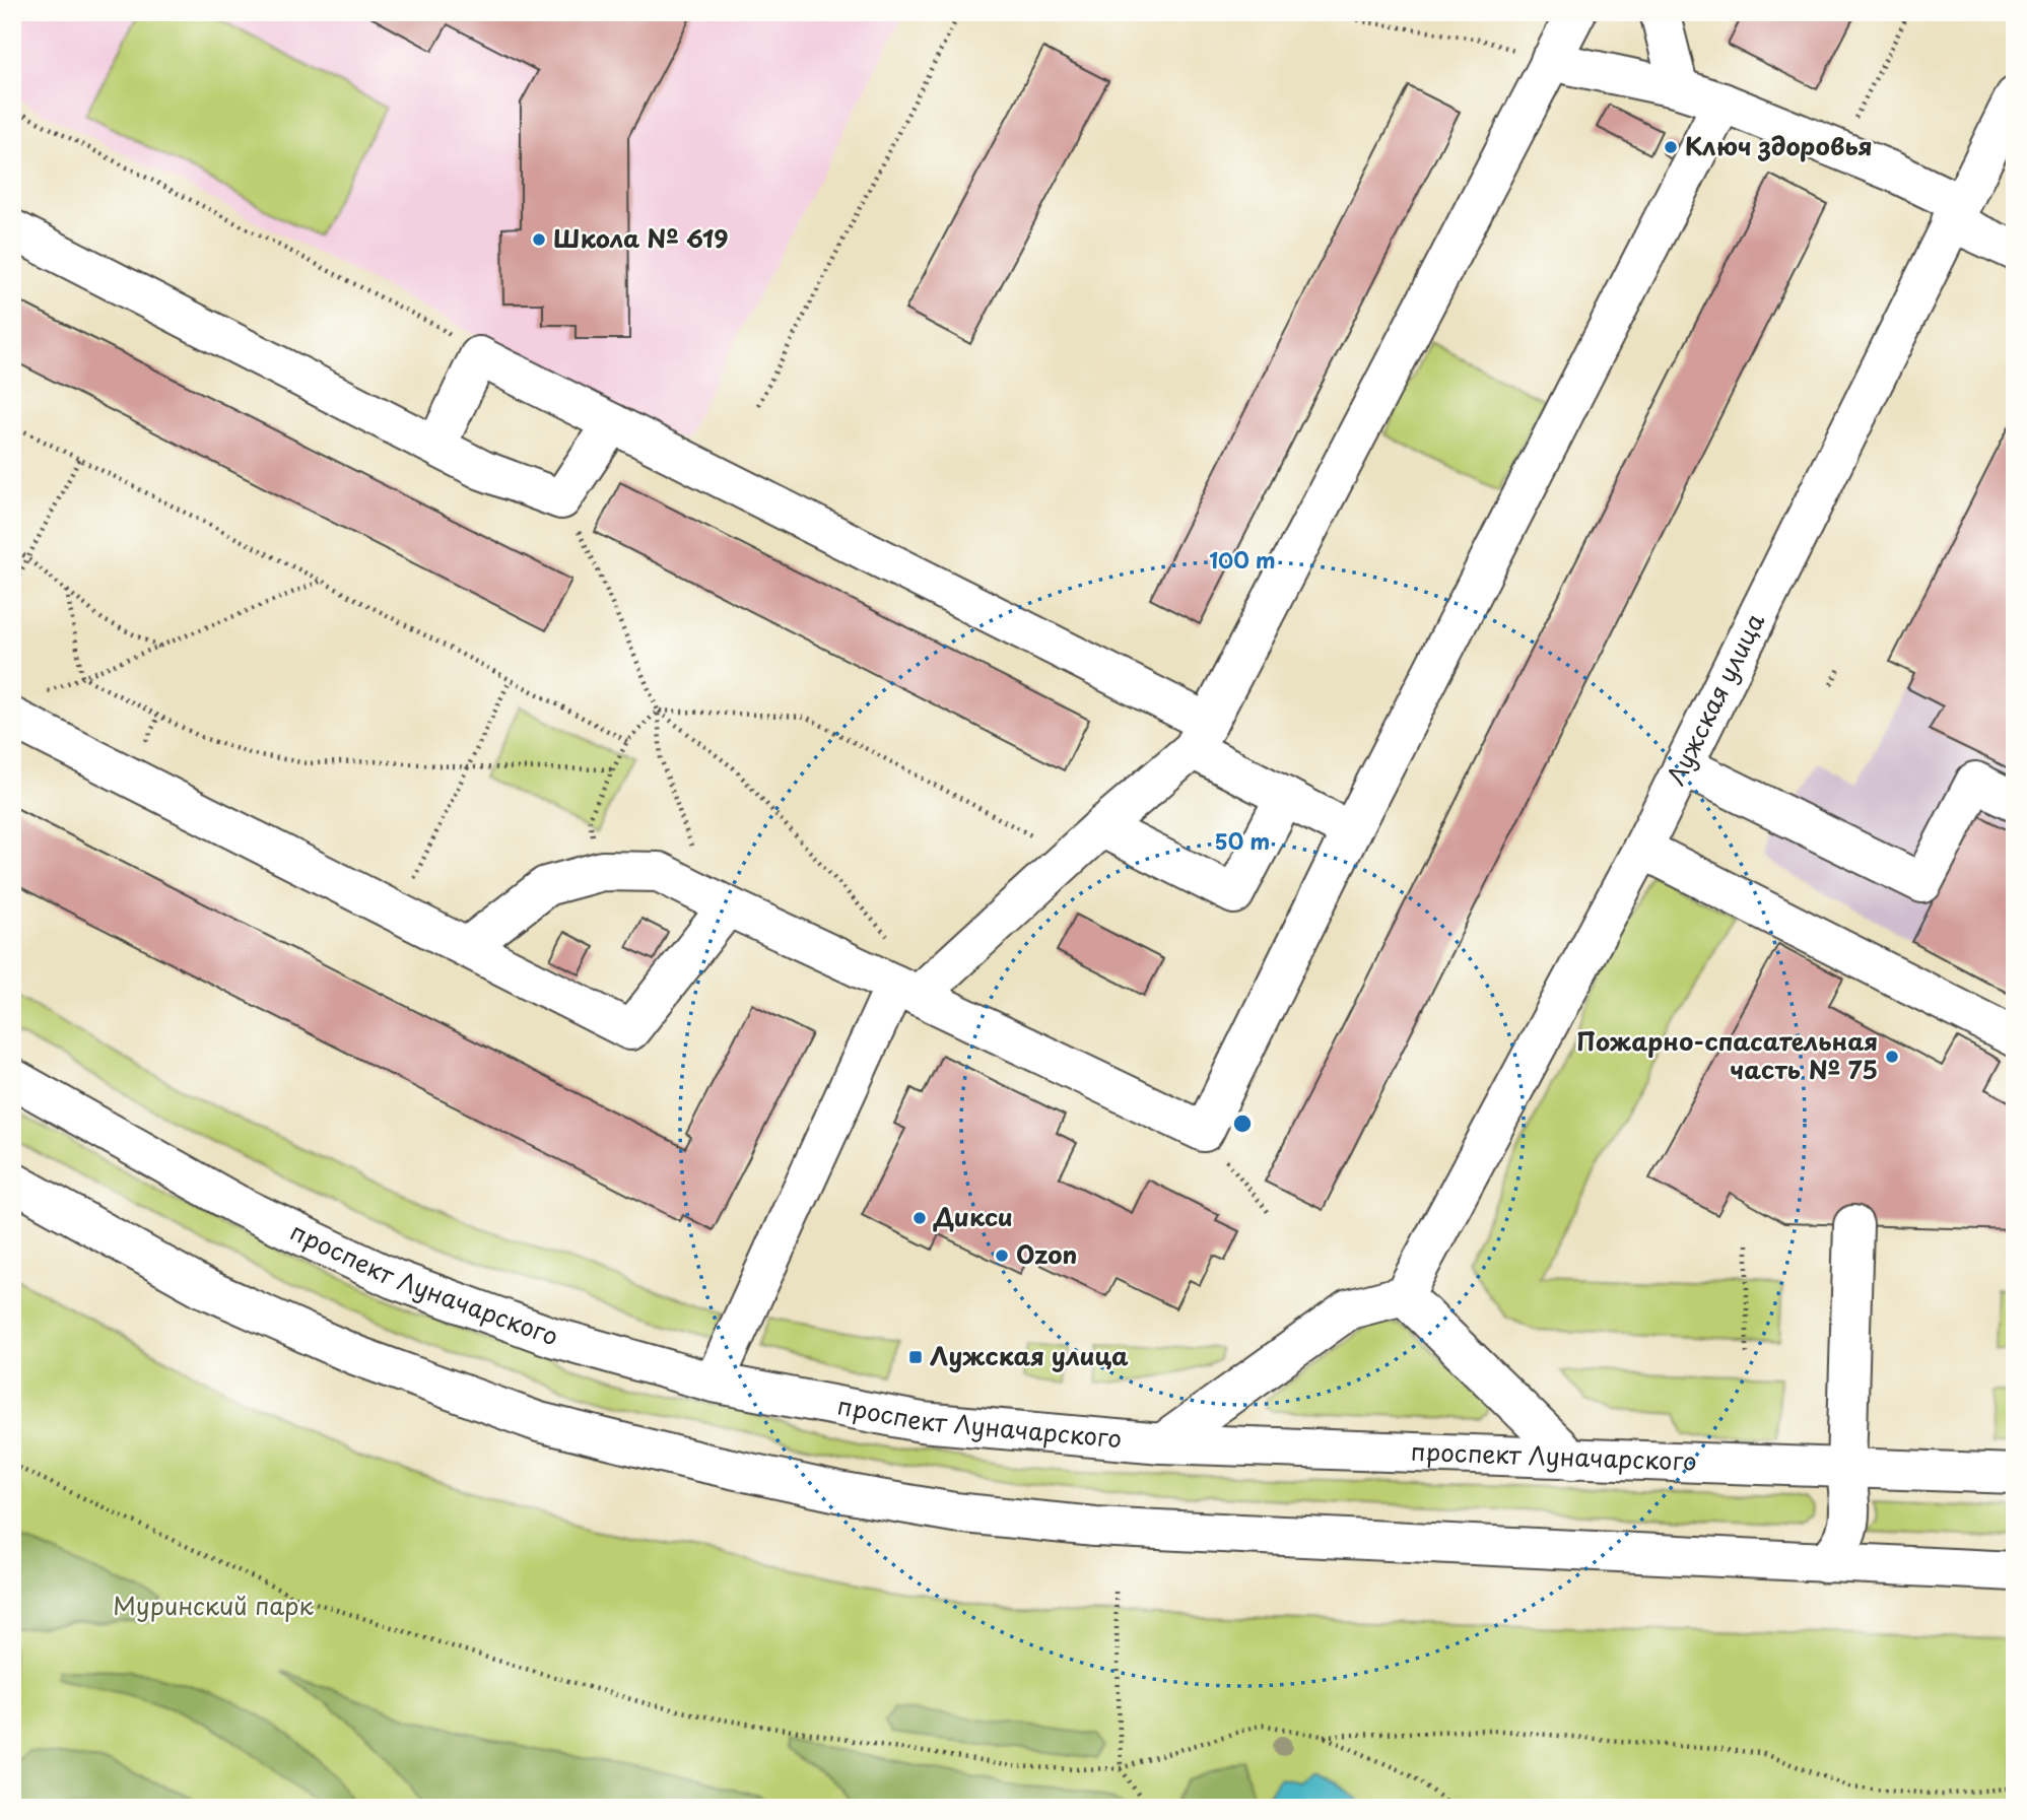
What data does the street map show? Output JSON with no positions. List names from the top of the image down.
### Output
{
  "streets": {
    "main road": ["Лужская улица", "проспект Луначарского"]
  },
  "parks": ["Муринский парк"],
  "places": {
    "other": [
      "Ключ здоровья",
      "Школа № 619",
      "Пожарно-спасательная часть № 75",
      "Дикси",
      "Ozon"
    ],
    "transit": ["Лужская улица"]
  },
  "rings": ["100 m", "50 m"]
}
